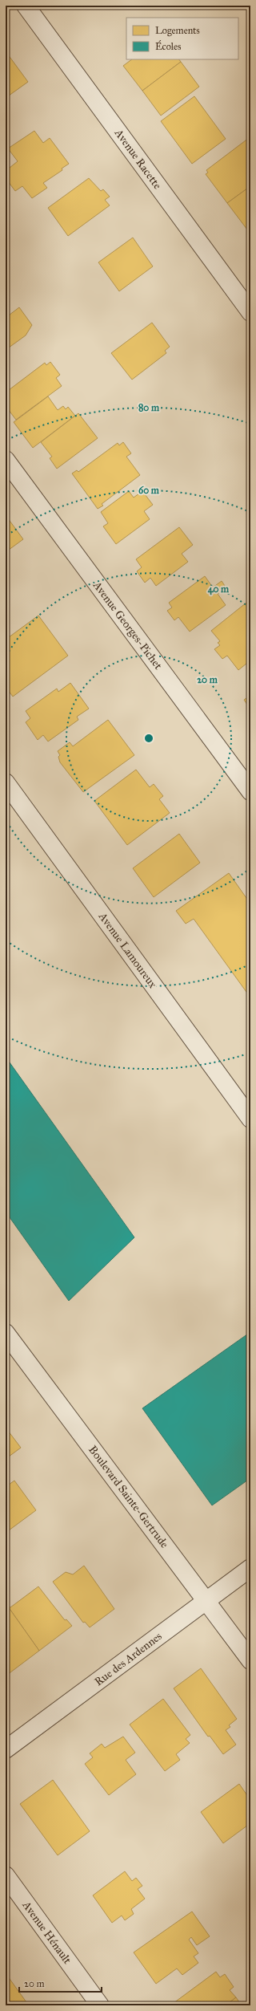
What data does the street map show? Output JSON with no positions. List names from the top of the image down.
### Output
{
  "streets": {
    "street": [
      "Avenue Racette",
      "Avenue Georges-Pichet",
      "Avenue Lamoureux",
      "Boulevard Sainte-Gertrude",
      "Rue des Ardennes",
      "Avenue Hénault"
    ]
  },
  "crossings": [
    ["Boulevard Sainte-Gertrude", "Rue des Ardennes"]
  ],
  "legend": ["Logements", "Écoles"],
  "scale_bar": "20 m",
  "rings": [
    "80 m",
    "60 m",
    "40 m",
    "20 m"
  ]
}
